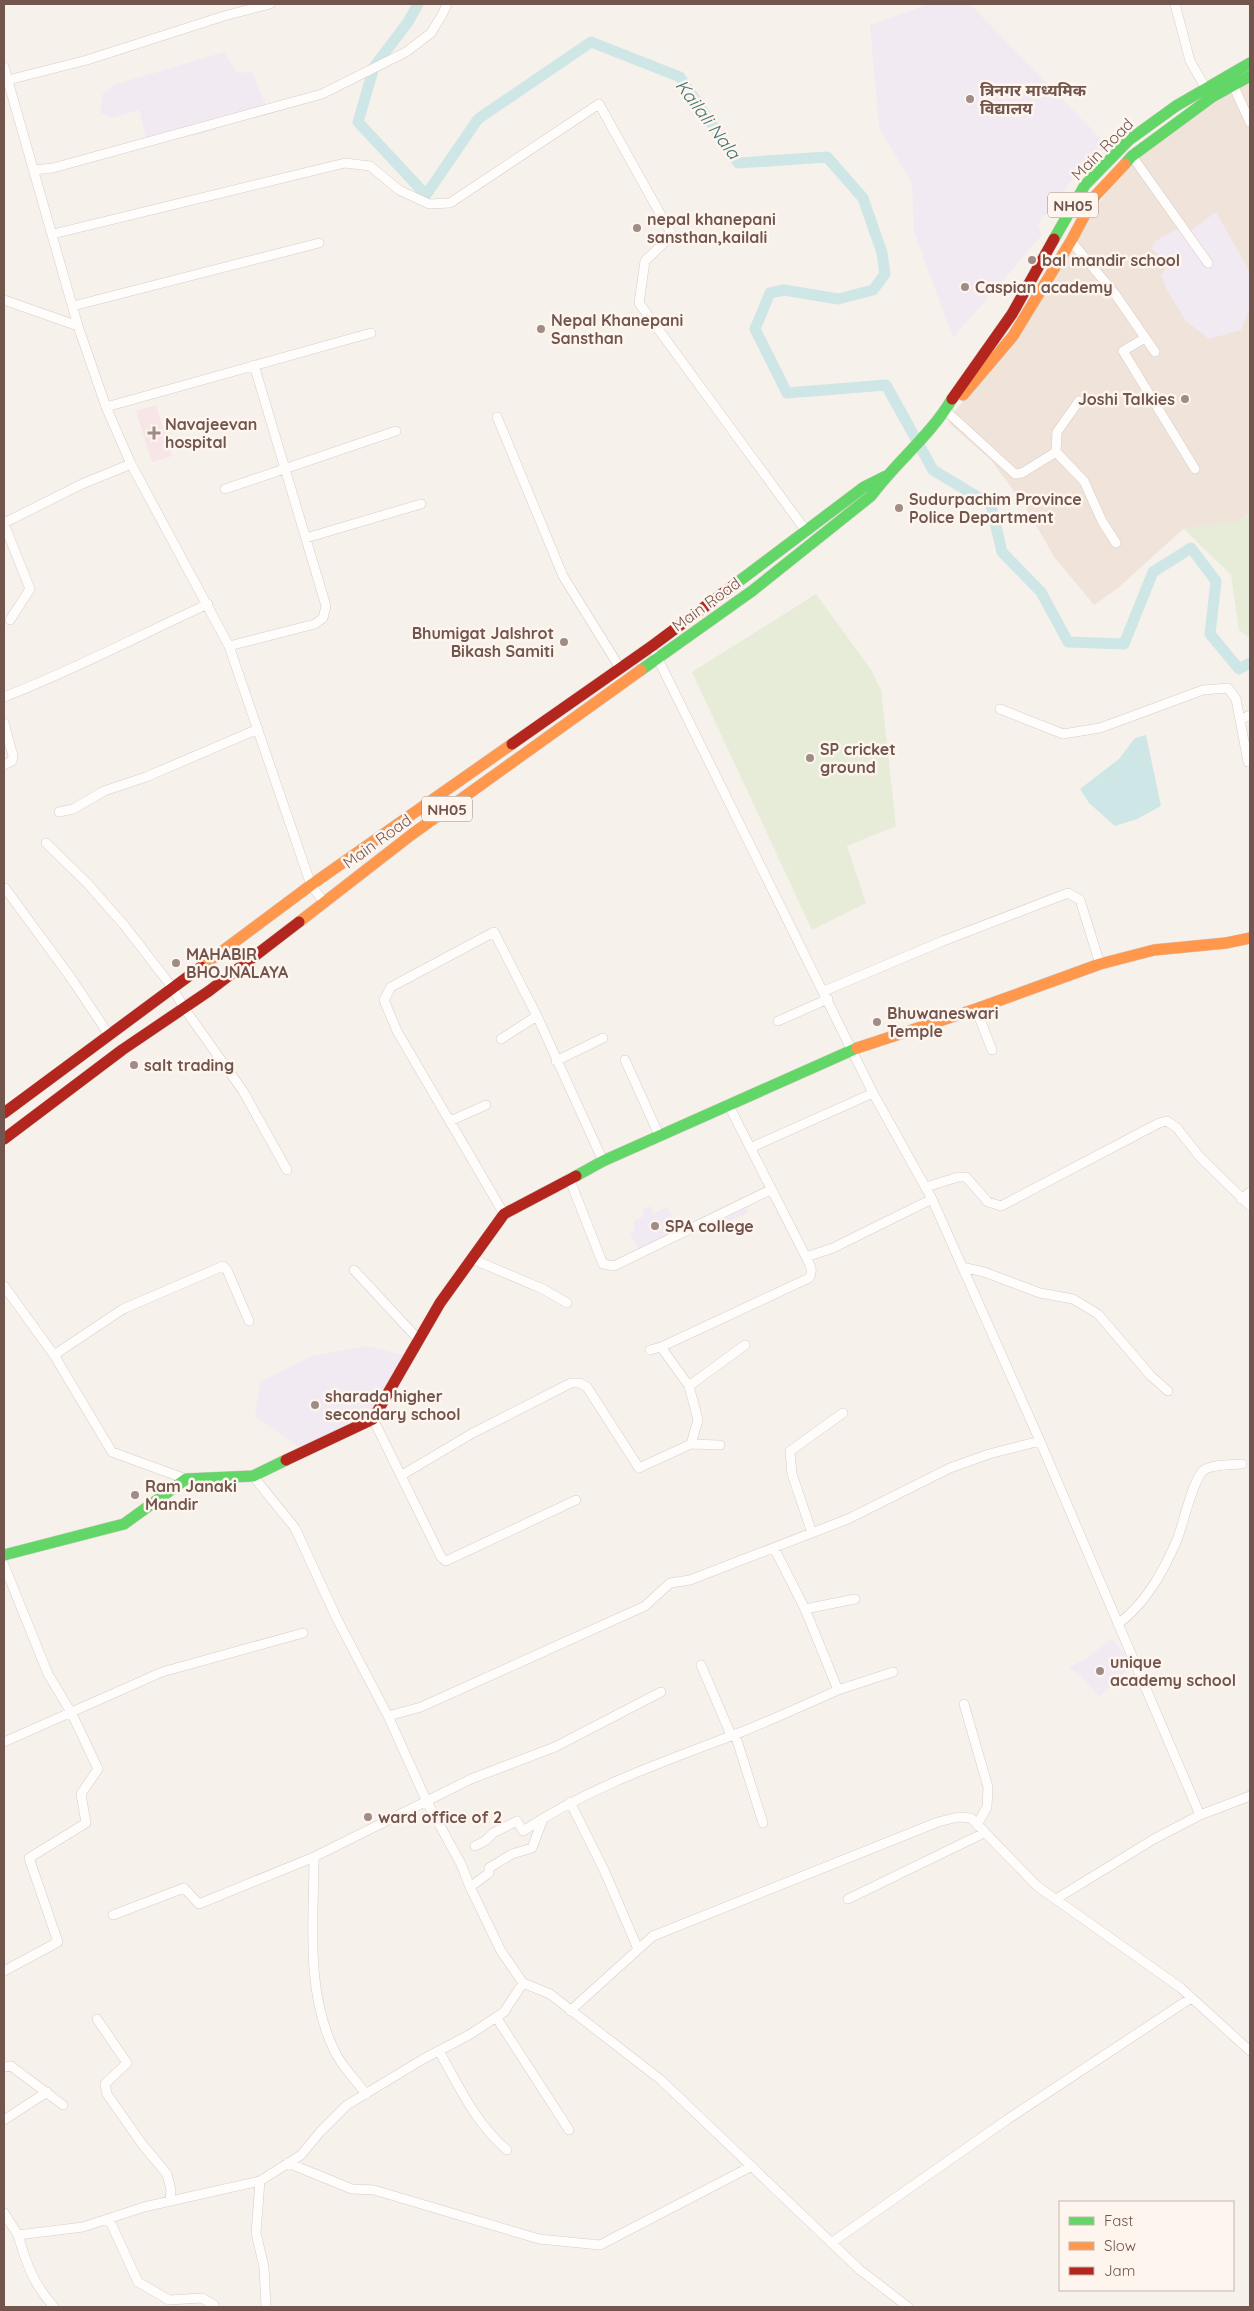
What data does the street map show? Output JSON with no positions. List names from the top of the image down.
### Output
{
  "streets": {
    "main road": ["Main Road", "NH05"]
  },
  "water": ["Kailali Nala"],
  "places": {
    "other": [
      "त्रिनगर माध्यमिक विद्यालय",
      "nepal khanepani sansthan,kailali",
      "bal mandir school",
      "Caspian academy",
      "Nepal Khanepani Sansthan",
      "Joshi Talkies",
      "Sudurpachim Province Police Department",
      "Bhumigat Jalshrot Bikash Samiti",
      "SP cricket ground",
      "MAHABIR BHOJNALAYA",
      "Bhuwaneswari Temple",
      "salt trading",
      "SPA college",
      "sharada higher secondary school",
      "Ram Janaki Mandir",
      "unique academy school",
      "ward office of 2"
    ],
    "health": ["Navajeevan hospital"]
  },
  "legend": ["Fast", "Slow", "Jam"]
}
